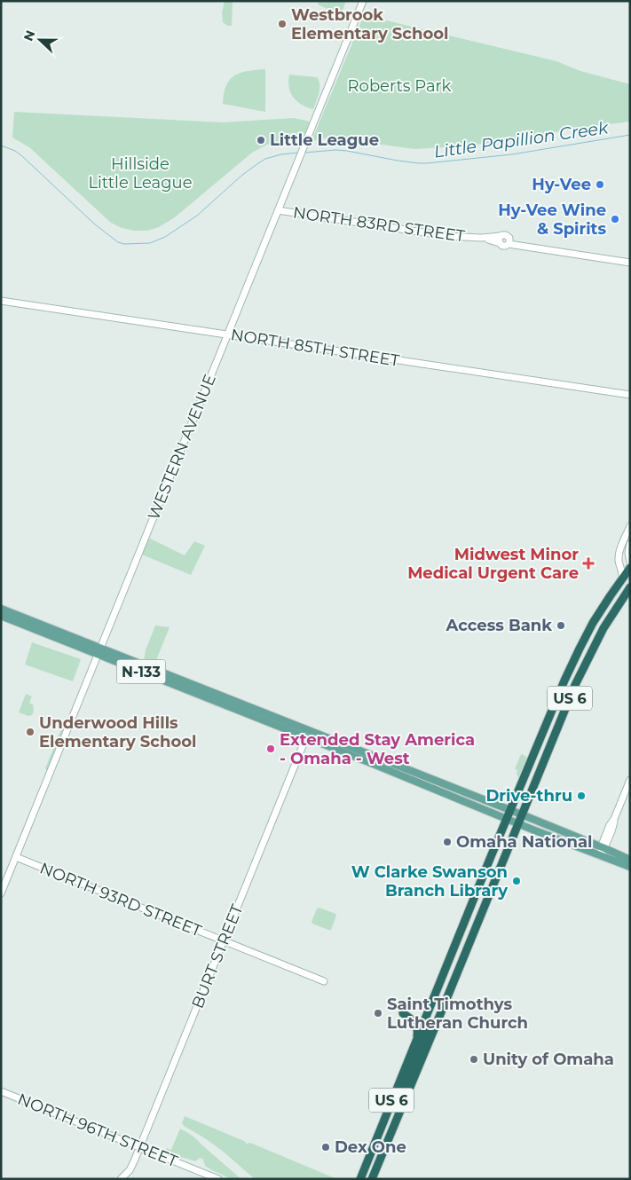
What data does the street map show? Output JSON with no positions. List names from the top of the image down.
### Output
{
  "streets": {
    "highway": ["US 6"],
    "main road": ["N-133"],
    "street": [
      "NORTH 83RD STREET",
      "NORTH 85TH STREET",
      "WESTERN AVENUE",
      "NORTH 93RD STREET",
      "BURT STREET",
      "NORTH 96TH STREET"
    ]
  },
  "crossings": [
    ["NORTH 83RD STREET", "WESTERN AVENUE"],
    ["NORTH 85TH STREET", "WESTERN AVENUE"],
    ["WESTERN AVENUE", "N-133"],
    ["WESTERN AVENUE", "NORTH 93RD STREET"],
    ["N-133", "US 6"],
    ["N-133", "BURT STREET"],
    ["NORTH 93RD STREET", "BURT STREET"],
    ["BURT STREET", "NORTH 96TH STREET"]
  ],
  "water": ["Little Papillion Creek"],
  "parks": ["Roberts Park", "Hillside Little League"],
  "places": {
    "other": [
      "Westbrook Elementary School",
      "Little League",
      "Hy-Vee",
      "Hy-Vee Wine & Spirits",
      "Access Bank",
      "Underwood Hills Elementary School",
      "Extended Stay America - Omaha - West",
      "Drive-thru",
      "Omaha National",
      "W Clarke Swanson Branch Library",
      "Saint Timothys Lutheran Church",
      "Unity of Omaha",
      "Dex One"
    ],
    "health": ["Midwest Minor Medical Urgent Care"]
  },
  "north": "left"
}
